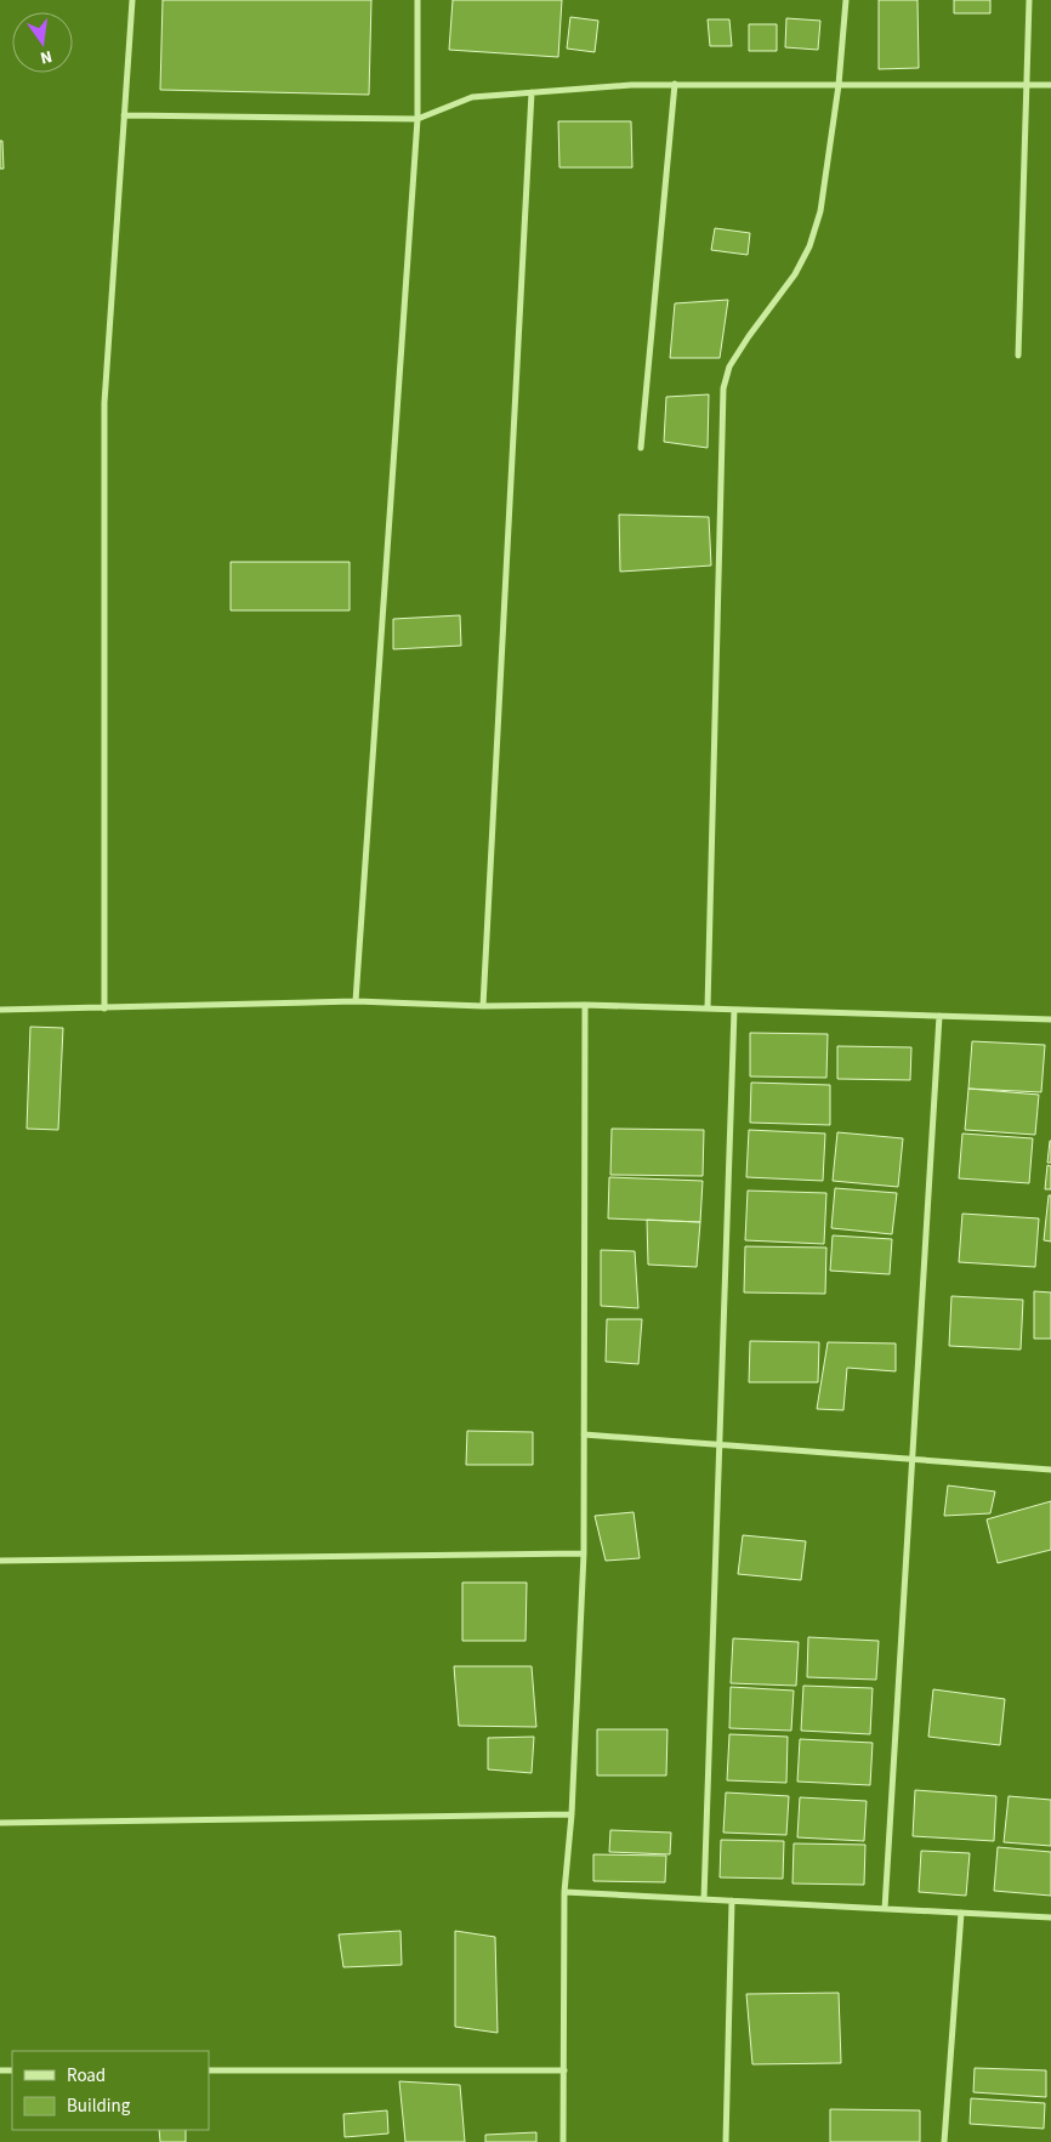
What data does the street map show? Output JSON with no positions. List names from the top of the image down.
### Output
{
  "legend": ["Road", "Building"],
  "north": "bottom"
}
